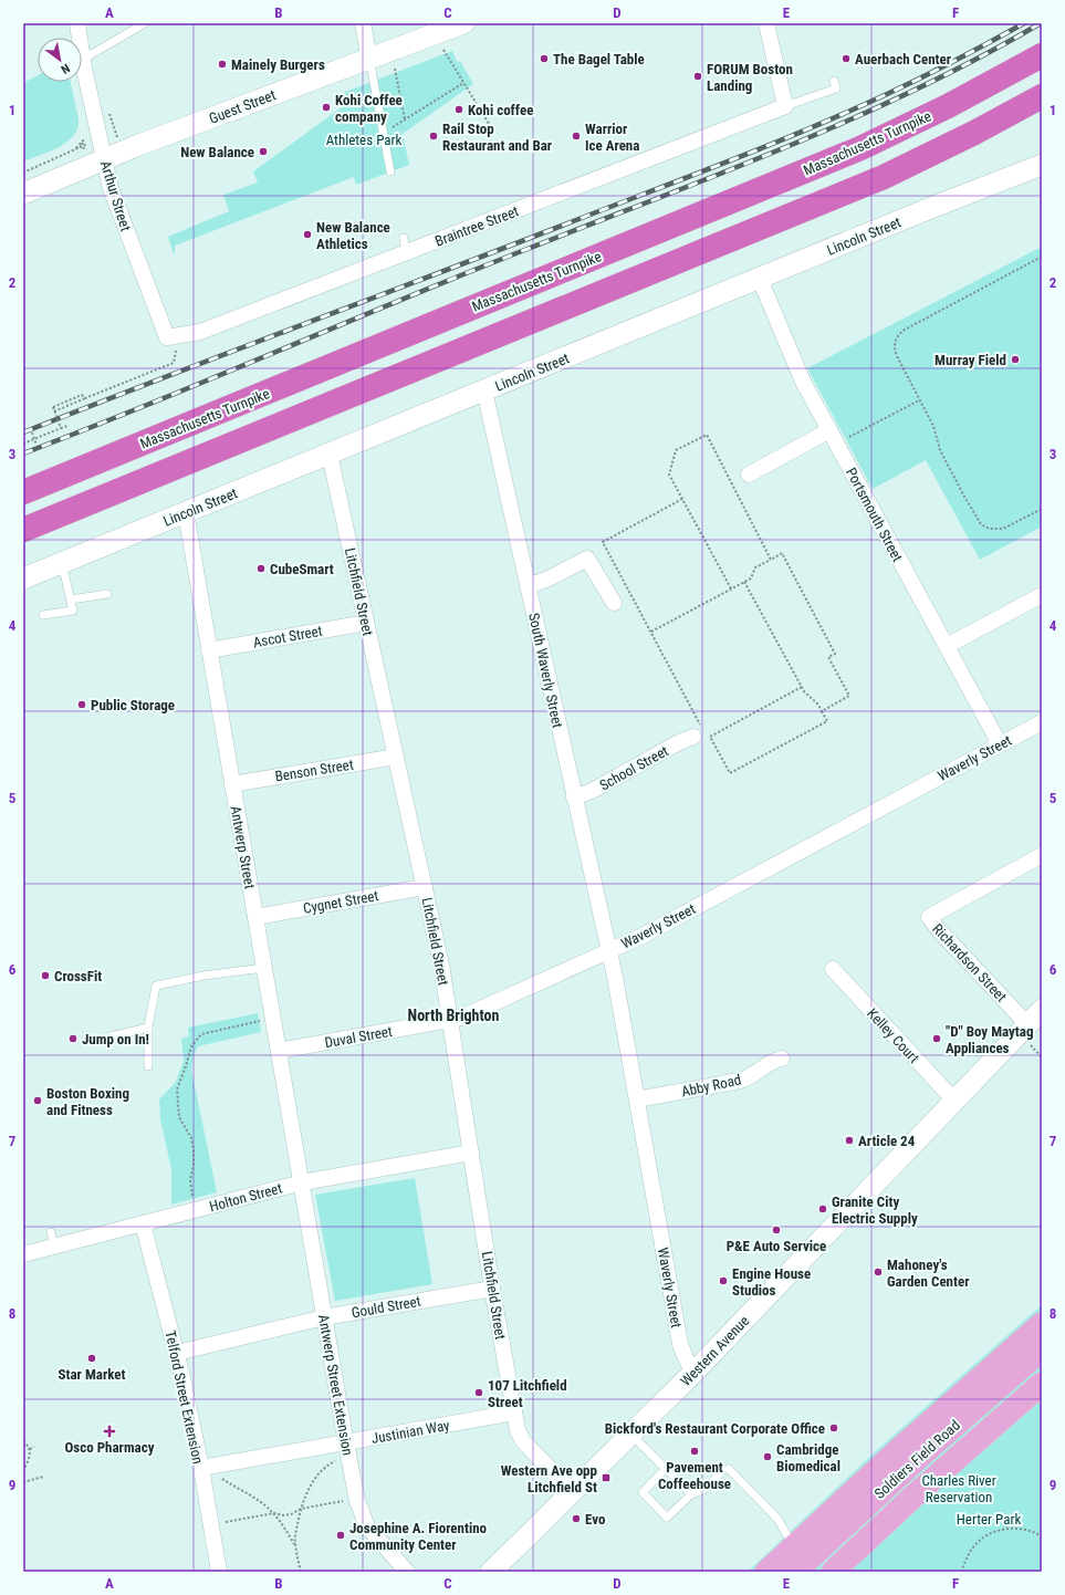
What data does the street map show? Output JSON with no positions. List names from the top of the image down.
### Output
{
  "streets": {
    "highway": ["Massachusetts Turnpike"],
    "main road": ["Soldiers Field Road"],
    "street": [
      "Guest Street",
      "Arthur Street",
      "Braintree Street",
      "Lincoln Street",
      "Portsmouth Street",
      "Litchfield Street",
      "Ascot Street",
      "South Waverly Street",
      "Waverly Street",
      "School Street",
      "Benson Street",
      "Antwerp Street",
      "Cygnet Street",
      "Richardson Street",
      "Kelley Court",
      "Duval Street",
      "Abby Road",
      "Holton Street",
      "Gould Street",
      "Western Avenue",
      "Antwerp Street Extension",
      "Telford Street Extension",
      "Justinian Way"
    ]
  },
  "crossings": [
    ["Guest Street", "Arthur Street"],
    ["Arthur Street", "Braintree Street"],
    ["Lincoln Street", "Portsmouth Street"],
    ["Lincoln Street", "Litchfield Street"],
    ["Lincoln Street", "South Waverly Street"],
    ["Lincoln Street", "Antwerp Street"],
    ["Portsmouth Street", "Waverly Street"],
    ["Litchfield Street", "Ascot Street"],
    ["Litchfield Street", "Benson Street"],
    ["Litchfield Street", "Cygnet Street"],
    ["Litchfield Street", "Duval Street"],
    ["Litchfield Street", "Holton Street"],
    ["Litchfield Street", "Gould Street"],
    ["Litchfield Street", "Western Avenue"],
    ["Litchfield Street", "Justinian Way"],
    ["Ascot Street", "Antwerp Street"],
    ["South Waverly Street", "Waverly Street"],
    ["South Waverly Street", "School Street"],
    ["South Waverly Street", "Duval Street"],
    ["Waverly Street", "Duval Street"],
    ["Waverly Street", "Abby Road"],
    ["Waverly Street", "Western Avenue"],
    ["Benson Street", "Antwerp Street"],
    ["Antwerp Street", "Cygnet Street"],
    ["Antwerp Street", "Duval Street"],
    ["Antwerp Street", "Holton Street"],
    ["Antwerp Street", "Antwerp Street Extension"],
    ["Richardson Street", "Western Avenue"],
    ["Kelley Court", "Western Avenue"],
    ["Holton Street", "Antwerp Street Extension"],
    ["Holton Street", "Telford Street Extension"],
    ["Gould Street", "Antwerp Street Extension"],
    ["Gould Street", "Telford Street Extension"],
    ["Antwerp Street Extension", "Justinian Way"],
    ["Telford Street Extension", "Justinian Way"]
  ],
  "districts": ["North Brighton"],
  "parks": ["Athletes Park", "Charles River Reservation", "Herter Park"],
  "places": {
    "other": [
      "The Bagel Table",
      "Auerbach Center",
      "Mainely Burgers",
      "FORUM Boston Landing",
      "Kohi Coffee company",
      "Kohi coffee",
      "Rail Stop Restaurant and Bar",
      "Warrior Ice Arena",
      "New Balance",
      "New Balance Athletics",
      "Murray Field",
      "CubeSmart",
      "Public Storage",
      "CrossFit",
      "Jump on In!",
      "\"D\" Boy Maytag Appliances",
      "Boston Boxing and Fitness",
      "Article 24",
      "Granite City Electric Supply",
      "P&E Auto Service",
      "Mahoney's Garden Center",
      "Engine House Studios",
      "Star Market",
      "107 Litchfield Street",
      "Bickford's Restaurant Corporate Office",
      "Pavement Coffeehouse",
      "Cambridge Biomedical",
      "Evo",
      "Josephine A. Fiorentino Community Center"
    ],
    "health": ["Osco Pharmacy"],
    "transit": ["Western Ave opp Litchfield St"]
  },
  "north": "bottom right",
  "grid": {
    "columns": [
      "A",
      "B",
      "C",
      "D",
      "E",
      "F"
    ],
    "rows": [
      "1",
      "2",
      "3",
      "4",
      "5",
      "6",
      "7",
      "8",
      "9"
    ]
  }
}
